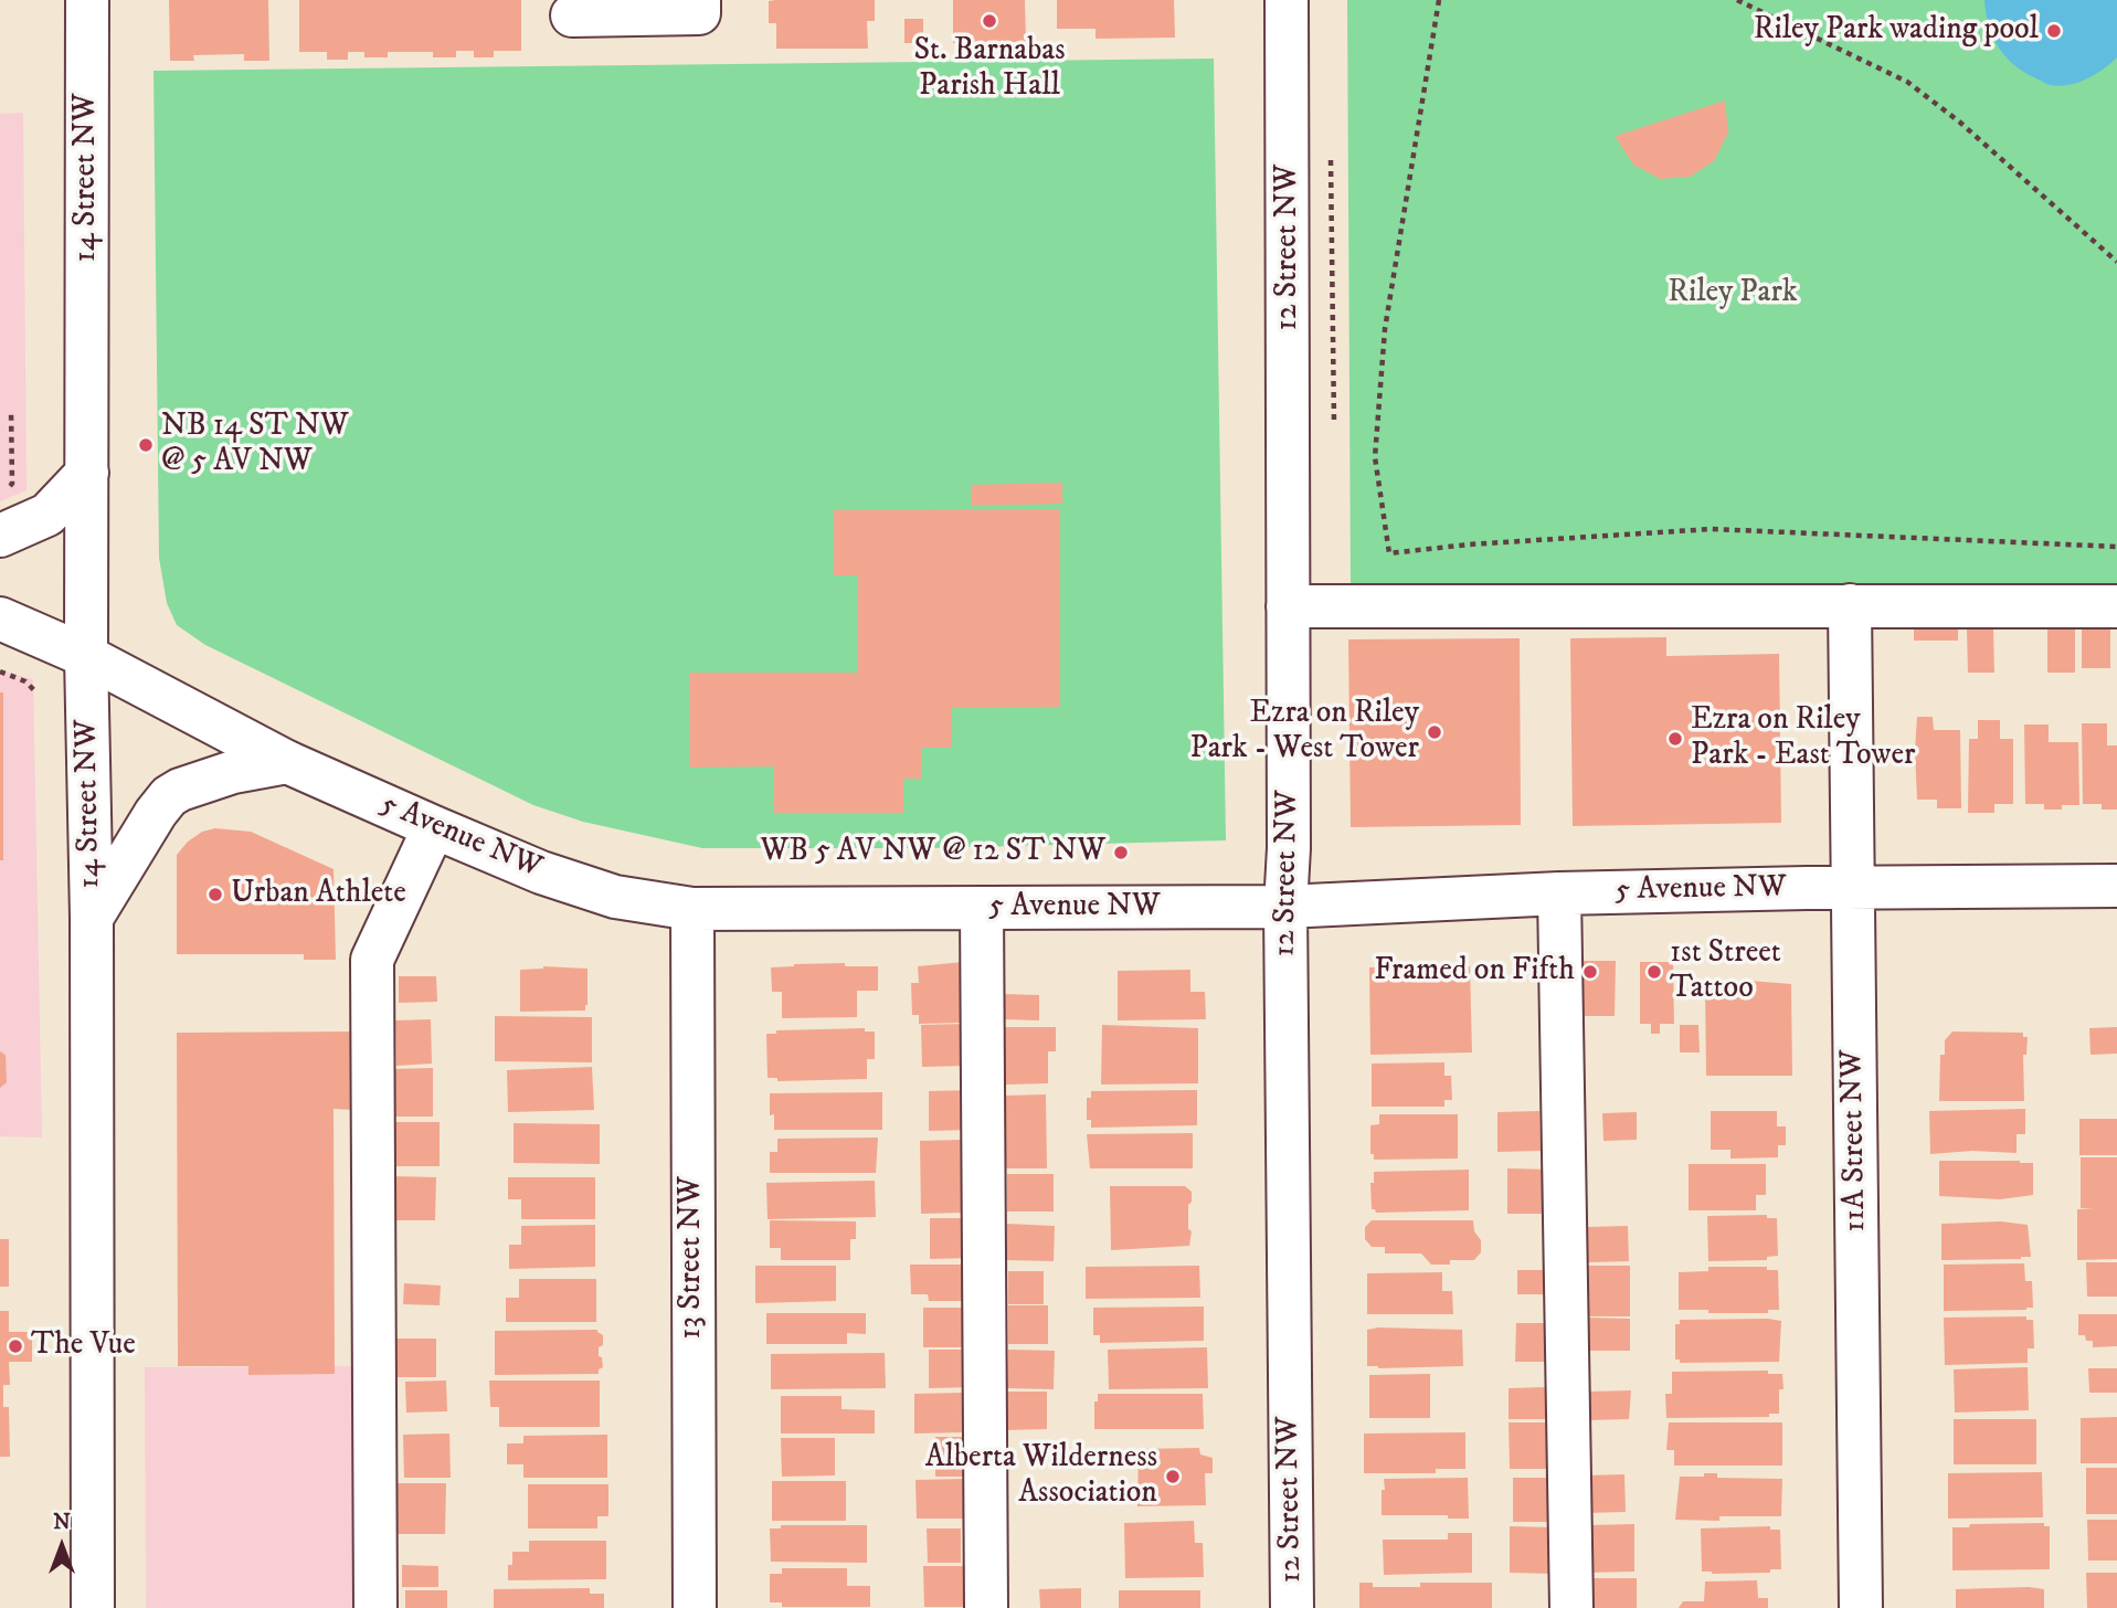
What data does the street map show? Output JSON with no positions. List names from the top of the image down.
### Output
{
  "streets": {
    "street": [
      "14 Street NW",
      "12 Street NW",
      "5 Avenue NW",
      "11A Street NW",
      "13 Street NW"
    ]
  },
  "crossings": [
    ["14 Street NW", "5 Avenue NW"],
    ["12 Street NW", "5 Avenue NW"],
    ["5 Avenue NW", "11A Street NW"],
    ["5 Avenue NW", "13 Street NW"]
  ],
  "parks": ["Riley Park"],
  "places": [
    "St. Barnabas Parish Hall",
    "Riley Park wading pool",
    "NB 14 ST NW @ 5 AV NW",
    "Ezra on Riley Park - West Tower",
    "Ezra on Riley Park - East Tower",
    "WB 5 AV NW @ 12 ST NW",
    "Urban Athlete",
    "Framed on Fifth",
    "1st Street Tattoo",
    "The Vue",
    "Alberta Wilderness Association"
  ],
  "north": "top"
}
